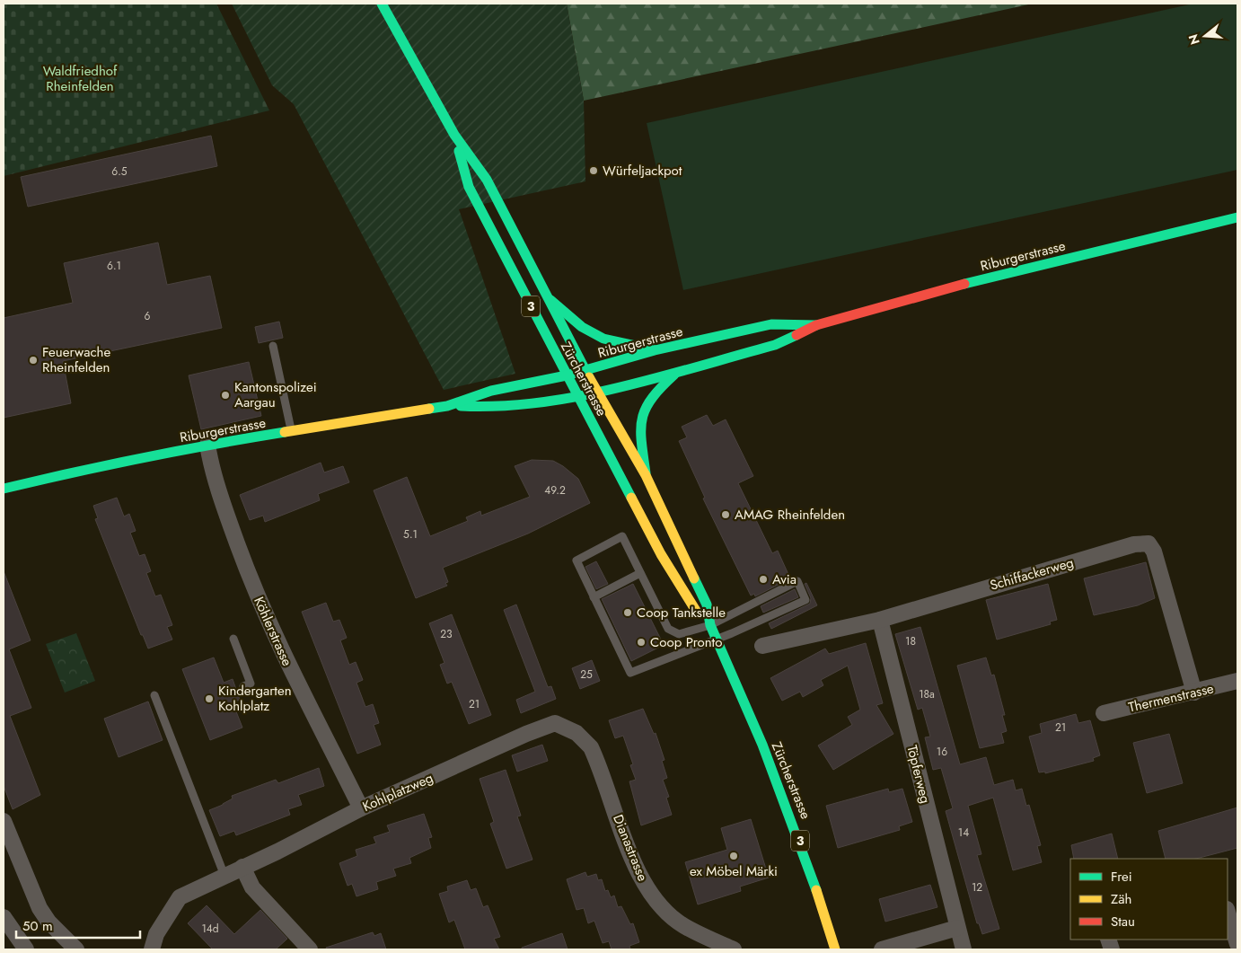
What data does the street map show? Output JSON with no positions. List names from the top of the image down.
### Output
{
  "streets": {
    "main road": ["Riburgerstrasse", "3", "Zürcherstrasse"],
    "street": [
      "Schiffackerweg",
      "Köhlerstrasse",
      "Thermenstrasse",
      "Töpferweg",
      "Kohlplatzweg",
      "Dianastrasse"
    ]
  },
  "crossings": [
    ["Riburgerstrasse", "Zürcherstrasse"],
    ["Riburgerstrasse", "Köhlerstrasse"],
    ["Schiffackerweg", "Thermenstrasse"],
    ["Schiffackerweg", "Töpferweg"],
    ["Köhlerstrasse", "Kohlplatzweg"],
    ["Kohlplatzweg", "Dianastrasse"]
  ],
  "parks": ["Waldfriedhof Rheinfelden"],
  "places": [
    "Würfeljackpot",
    "Feuerwache Rheinfelden",
    "Kantonspolizei Aargau",
    "AMAG Rheinfelden",
    "Avia",
    "Coop Tankstelle",
    "Coop Pronto",
    "Kindergarten Kohlplatz",
    "ex Möbel Märki"
  ],
  "house_numbers": [
    "6.5",
    "6.1",
    "6",
    "49.2",
    "5.1",
    "23",
    "18",
    "25",
    "18a",
    "21",
    "21",
    "16",
    "14",
    "12",
    "14d"
  ],
  "legend": ["Frei", "Zäh", "Stau"],
  "scale_bar": "50 m",
  "north": "left"
}
